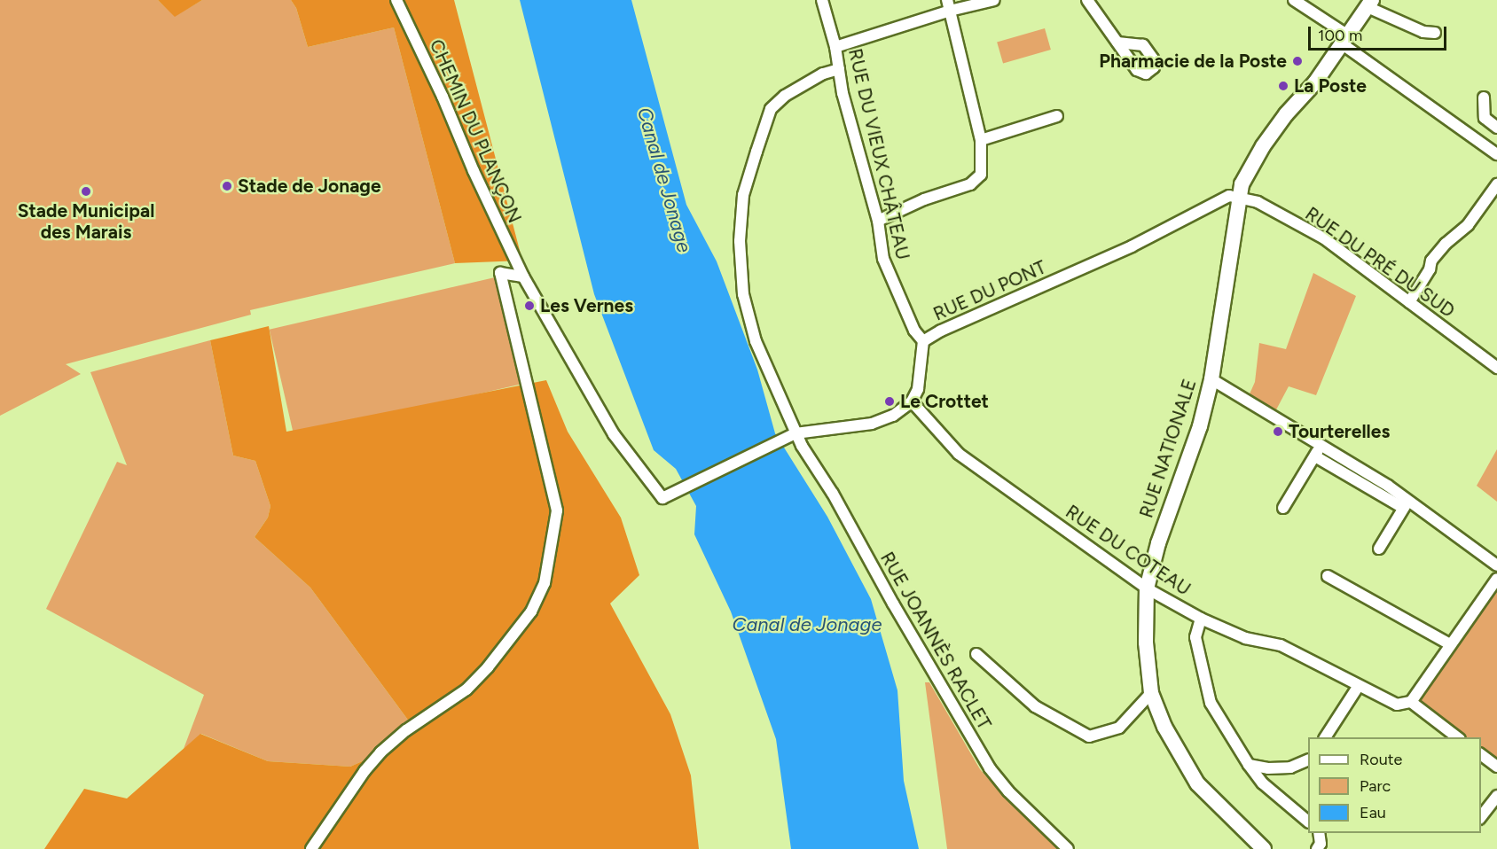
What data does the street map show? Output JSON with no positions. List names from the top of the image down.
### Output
{
  "streets": {
    "main road": ["RUE NATIONALE"],
    "street": [
      "CHEMIN DU PLANÇON",
      "RUE DU VIEUX CHÂTEAU",
      "RUE DU PRÉ DU SUD",
      "RUE DU PONT",
      "RUE DU COTEAU",
      "RUE JOANNÈS RACLET"
    ]
  },
  "crossings": [
    ["CHEMIN DU PLANÇON", "RUE JOANNÈS RACLET"],
    ["RUE DU VIEUX CHÂTEAU", "RUE DU PONT"],
    ["RUE DU VIEUX CHÂTEAU", "RUE JOANNÈS RACLET"],
    ["RUE DU PRÉ DU SUD", "RUE DU PONT"],
    ["RUE DU PRÉ DU SUD", "RUE NATIONALE"],
    ["RUE DU PONT", "RUE NATIONALE"],
    ["RUE DU PONT", "RUE DU COTEAU"],
    ["RUE NATIONALE", "RUE DU COTEAU"]
  ],
  "water": ["Canal de Jonage"],
  "places": [
    "Pharmacie de la Poste",
    "La Poste",
    "Stade de Jonage",
    "Stade Municipal des Marais",
    "Les Vernes",
    "Le Crottet",
    "Tourterelles"
  ],
  "legend": ["Route", "Parc", "Eau"],
  "scale_bar": "100 m"
}
